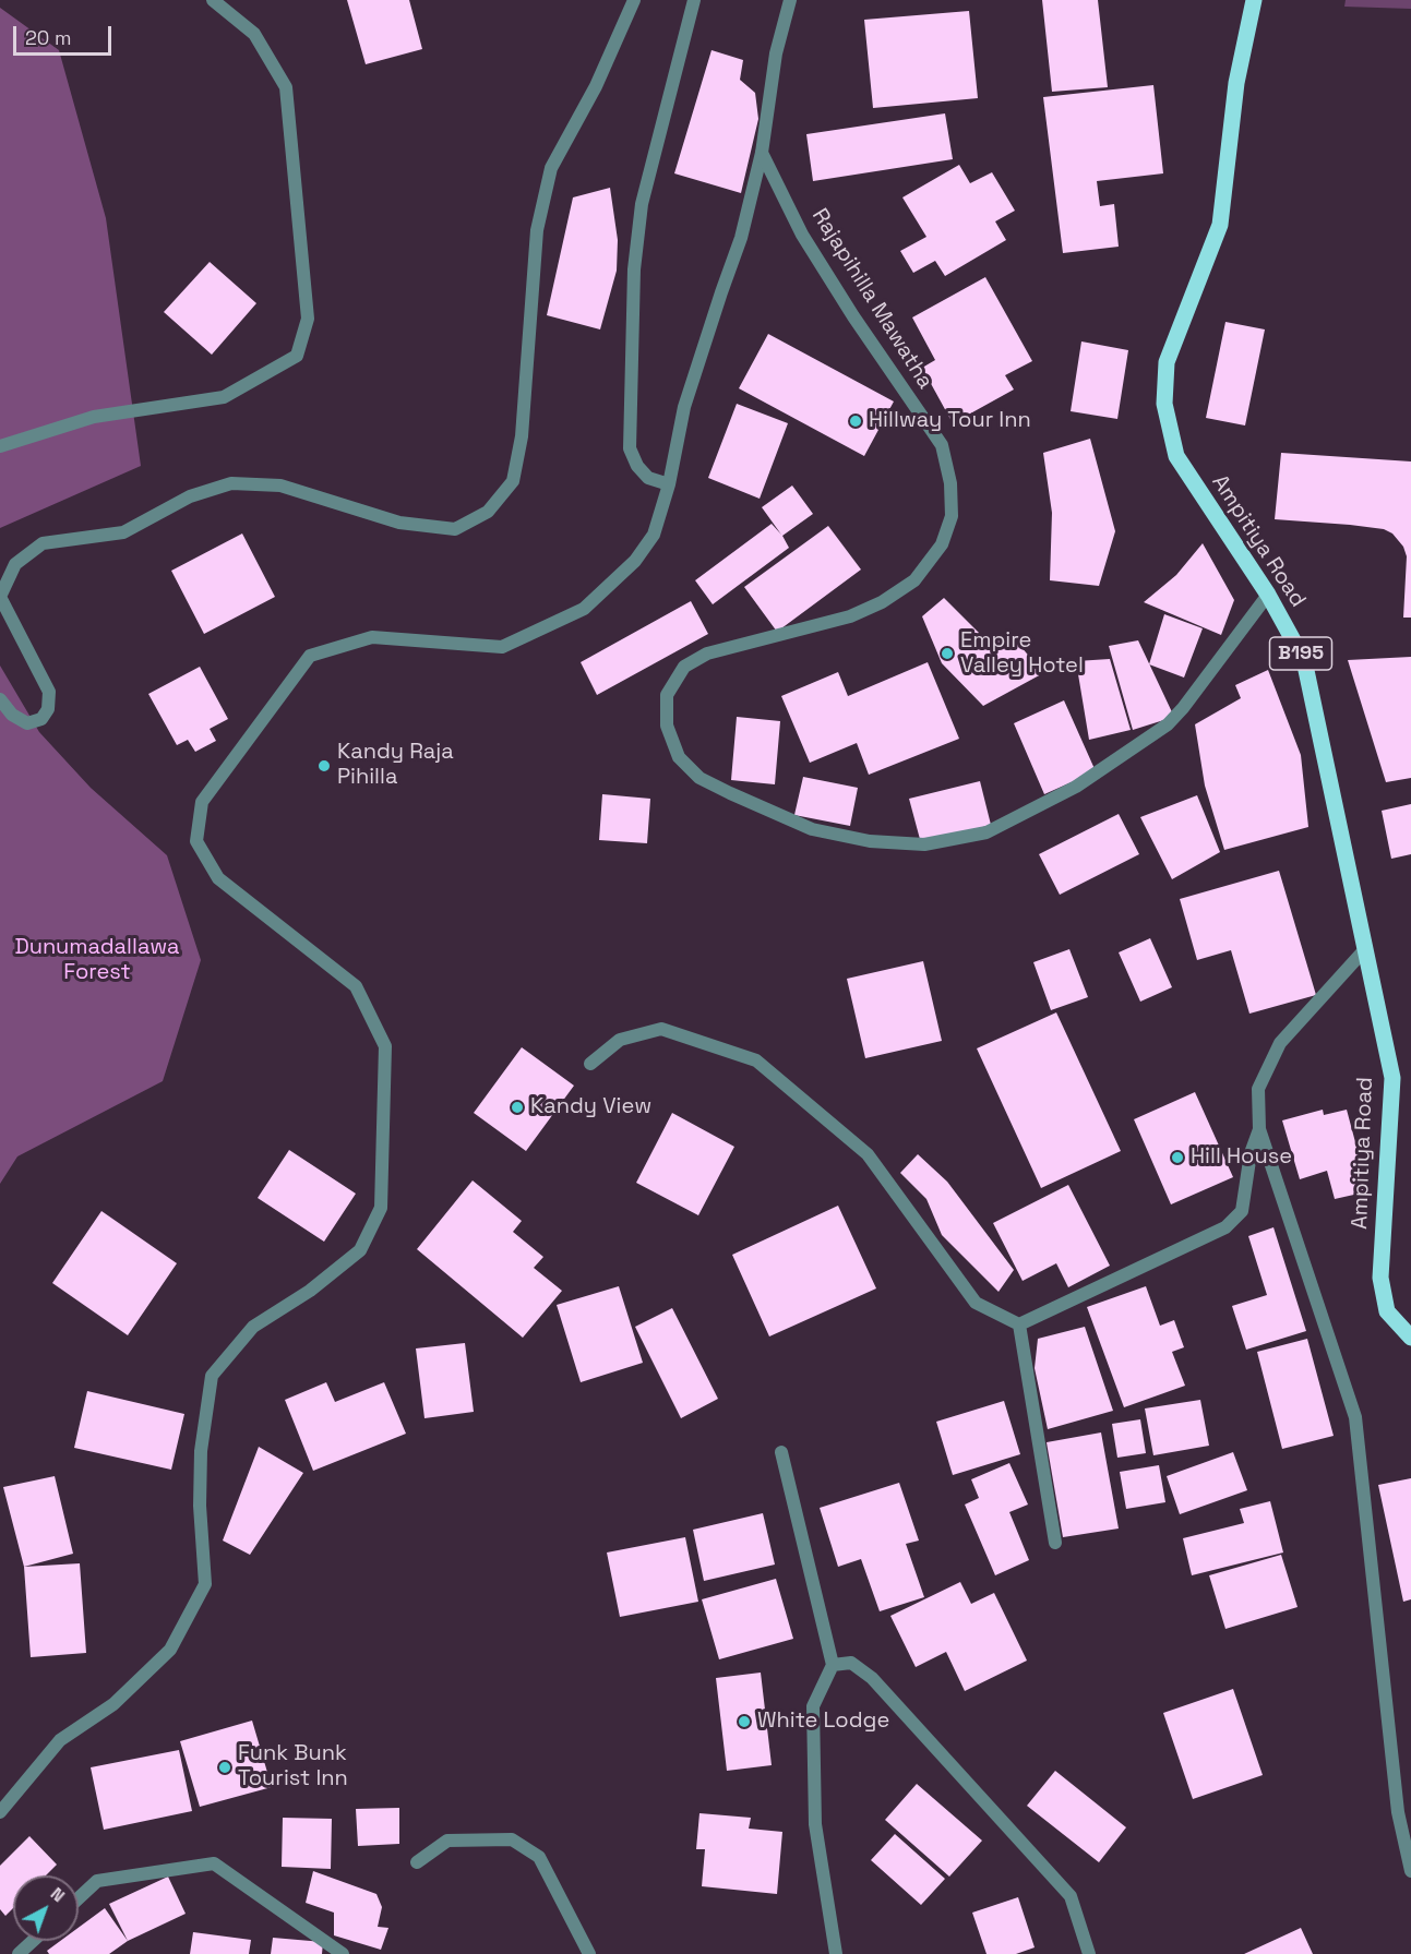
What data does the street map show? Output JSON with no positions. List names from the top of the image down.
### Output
{
  "streets": {
    "main road": ["Ampitiya Road", "B195"],
    "street": ["Rajapihilla Mawatha"]
  },
  "crossings": [
    ["Rajapihilla Mawatha", "Ampitiya Road"]
  ],
  "parks": ["Dunumadallawa Forest"],
  "places": [
    "Hillway Tour Inn",
    "Empire Valley Hotel",
    "Kandy Raja Pihilla",
    "Kandy View",
    "Hill House",
    "White Lodge",
    "Funk Bunk Tourist Inn"
  ],
  "scale_bar": "20 m",
  "north": "top right"
}
